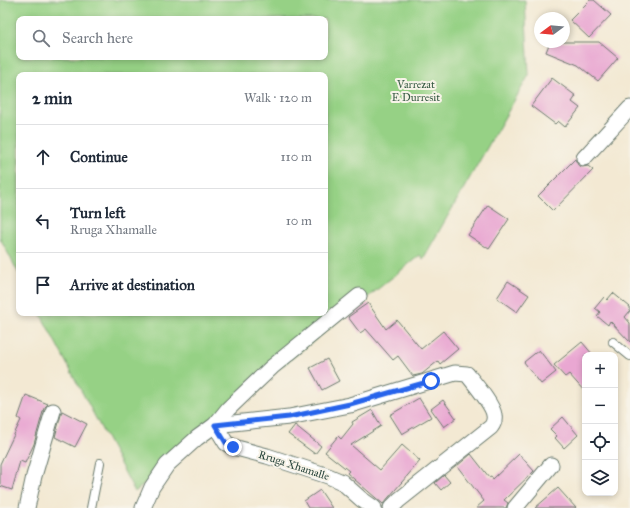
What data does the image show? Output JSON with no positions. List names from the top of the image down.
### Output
{
  "streets": {
    "street": ["Rruga Xhamalle"]
  },
  "parks": ["Varrezat E Durresit"],
  "north": "left",
  "page": {
    "search": "Search here",
    "heading": ["2 min", "Walk · 120 m"],
    "list": [
      ["Continue", "110 m"],
      ["Turn left", "Rruga Xhamalle", "10 m"],
      "Arrive at destination"
    ],
    "map_buttons": ["+", "−"]
  }
}
